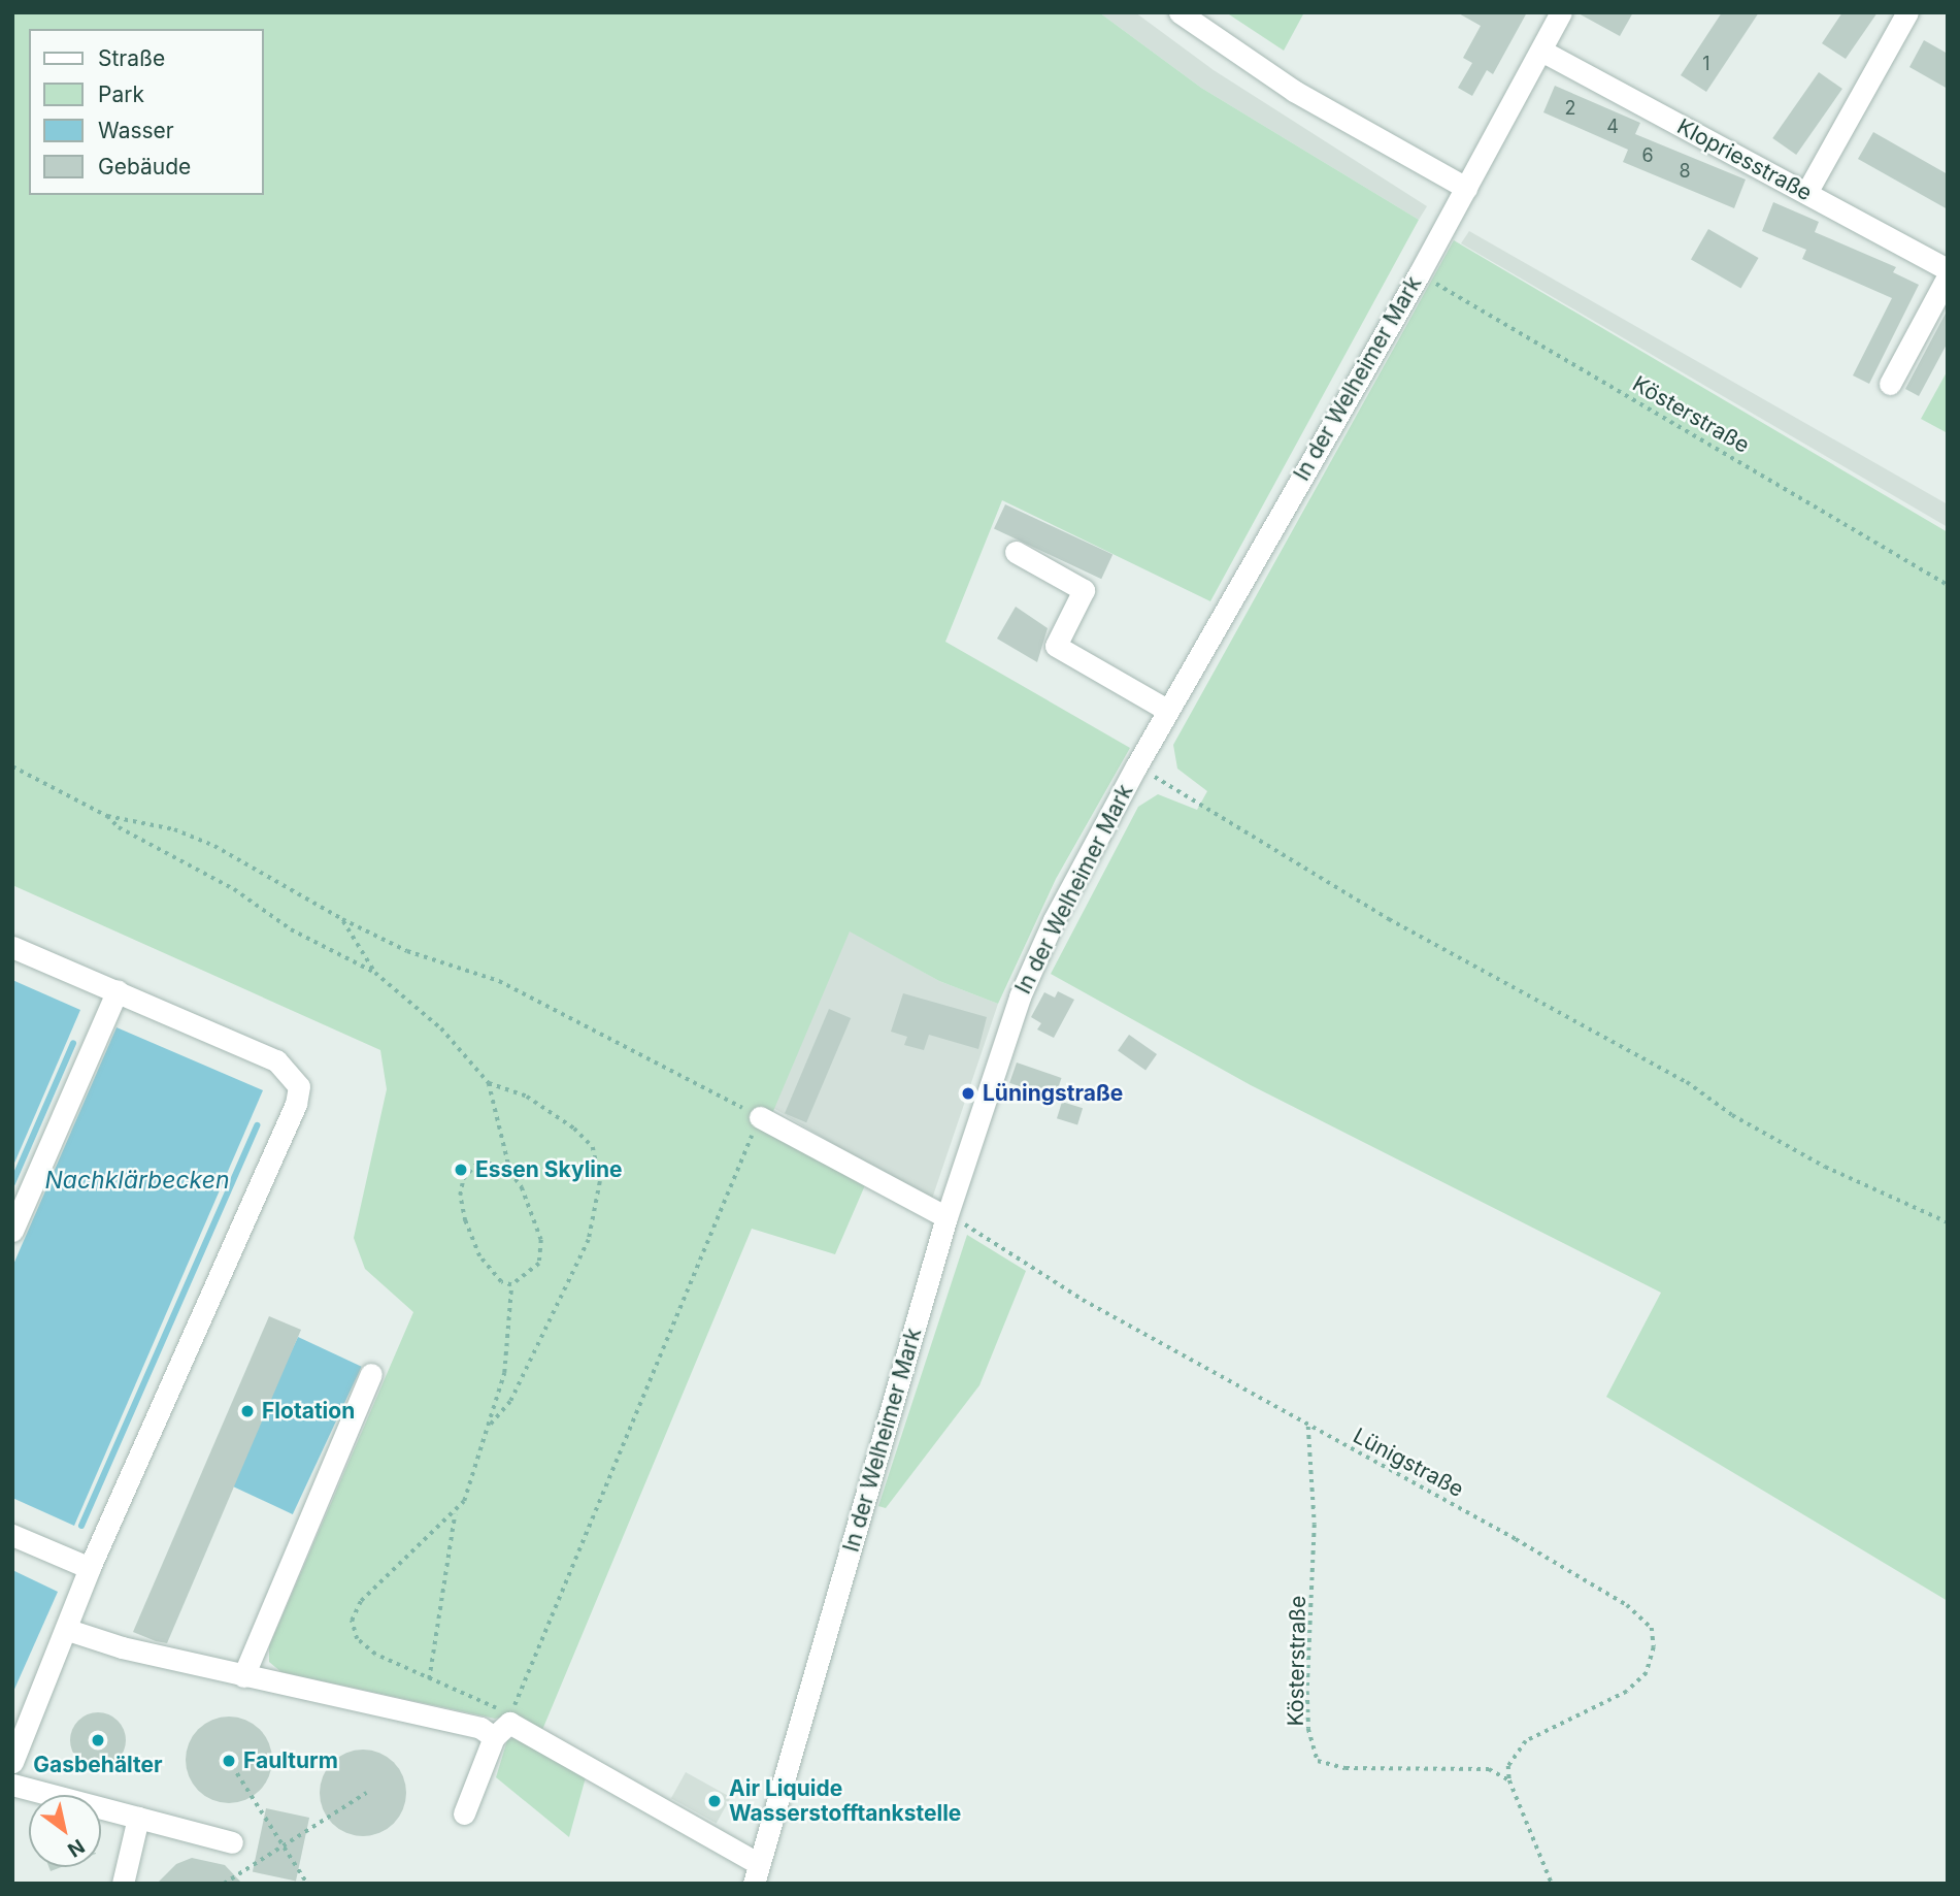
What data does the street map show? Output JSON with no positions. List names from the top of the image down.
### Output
{
  "streets": {
    "street": ["Klopriesstraße", "In der Welheimer Mark"],
    "path": ["Kösterstraße", "Lünigstraße"]
  },
  "crossings": [
    ["Klopriesstraße", "In der Welheimer Mark"],
    ["In der Welheimer Mark", "Kösterstraße"],
    ["In der Welheimer Mark", "Lünigstraße"],
    ["Kösterstraße", "Lünigstraße"]
  ],
  "water": ["Nachklärbecken"],
  "places": [
    "Lüningstraße",
    "Essen Skyline",
    "Flotation",
    "Gasbehälter",
    "Faulturm",
    "Air Liquide Wasserstofftankstelle"
  ],
  "house_numbers": [
    "1",
    "2",
    "4",
    "6",
    "8"
  ],
  "legend": [
    "Straße",
    "Park",
    "Wasser",
    "Gebäude"
  ],
  "north": "bottom right"
}
